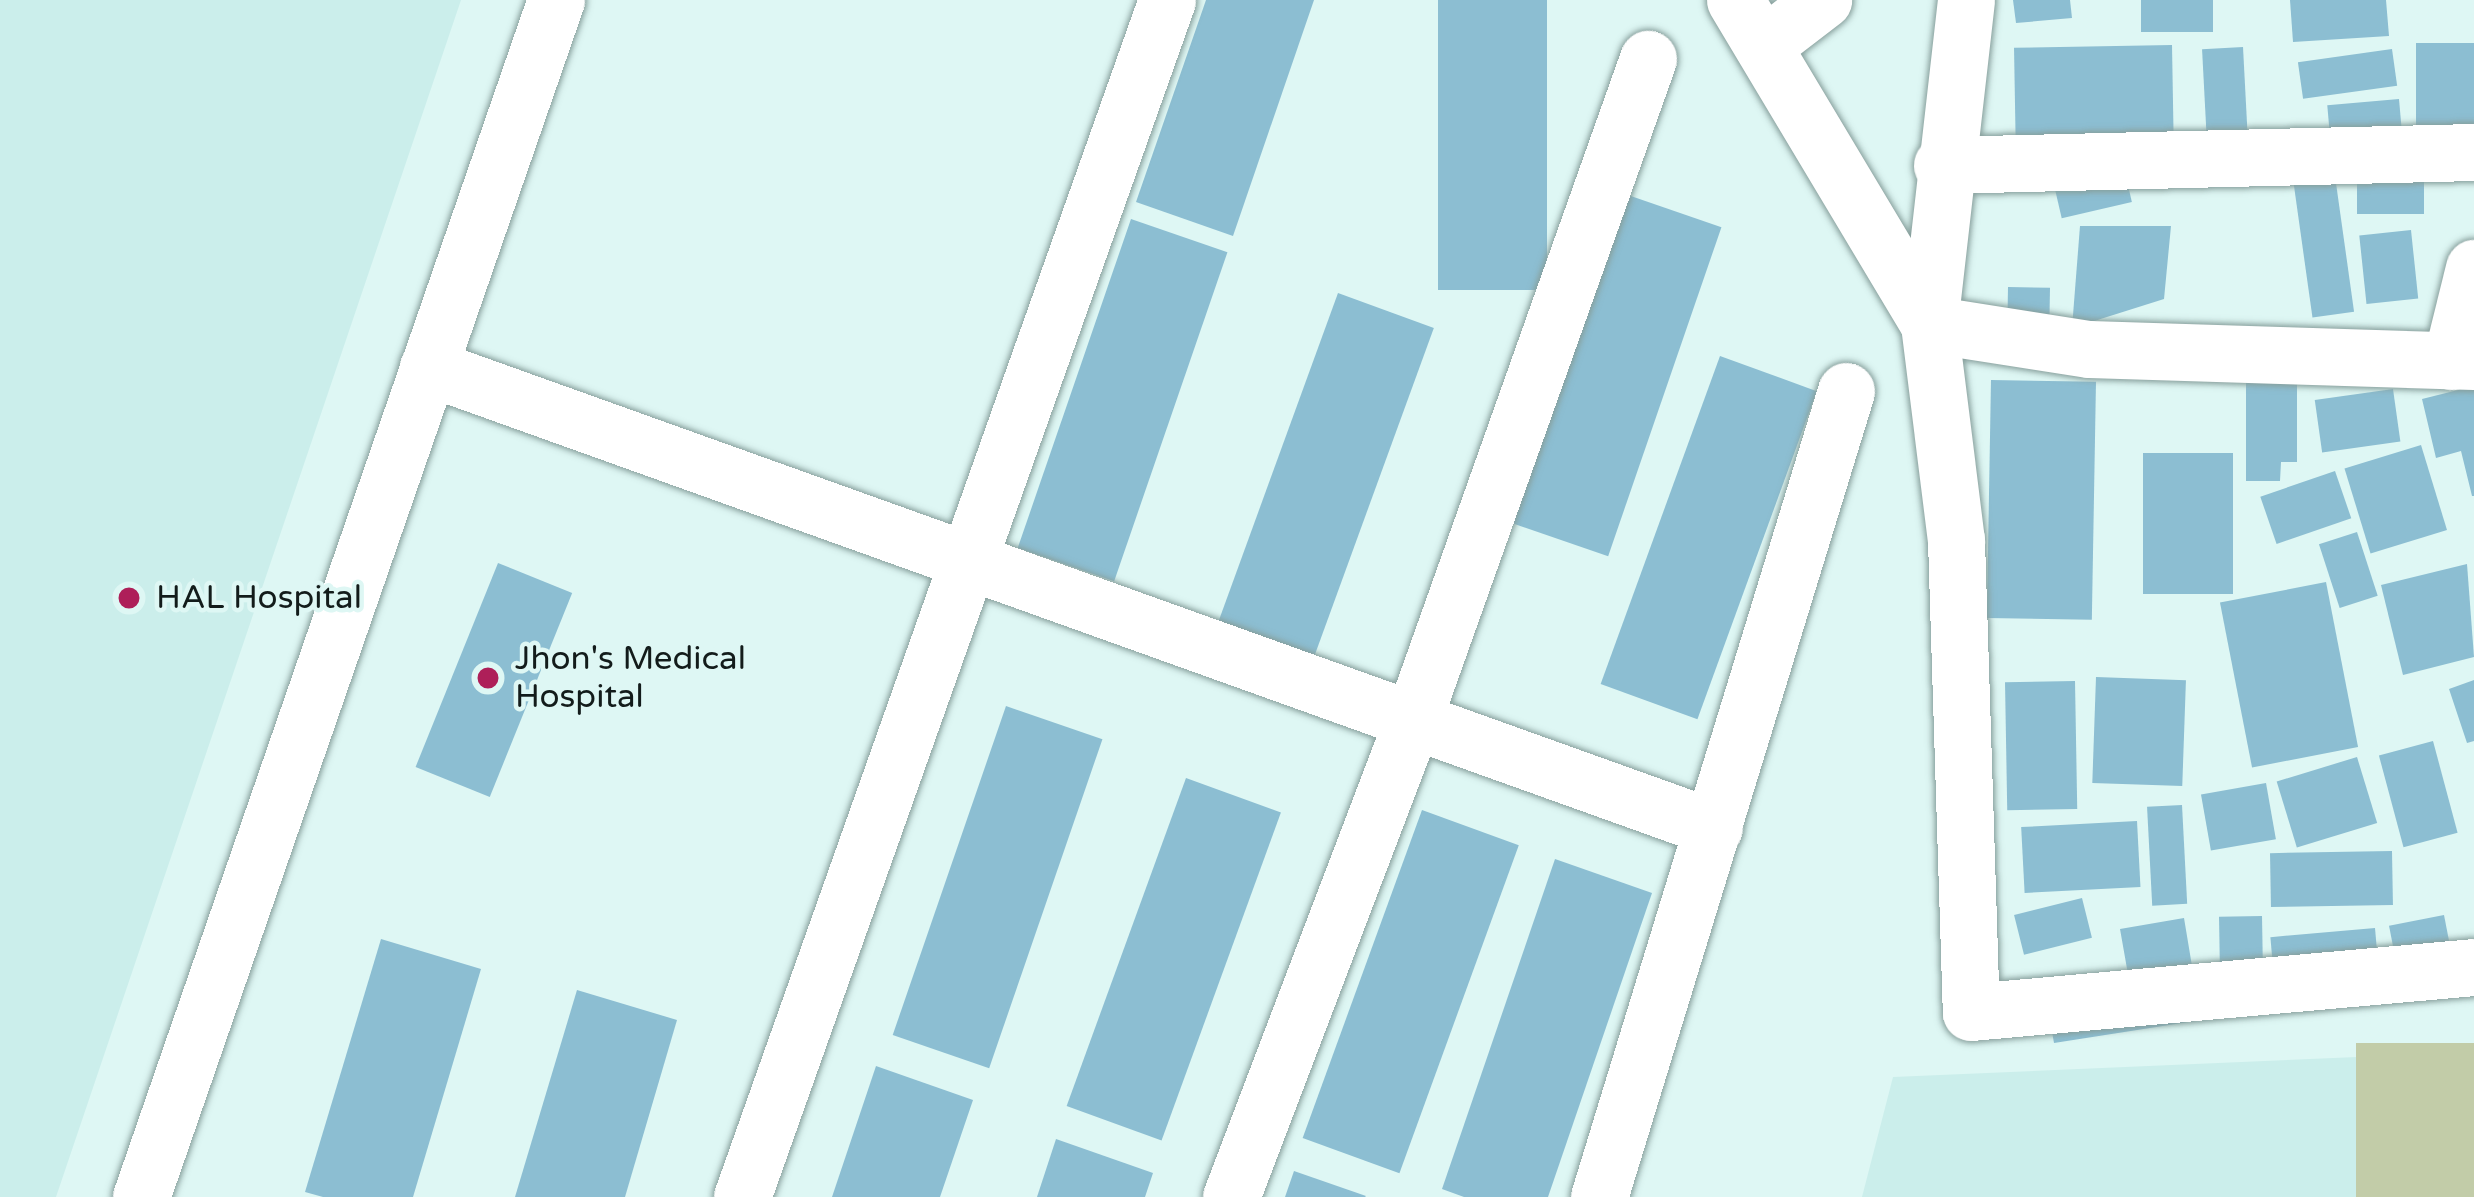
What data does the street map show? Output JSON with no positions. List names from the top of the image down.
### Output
{
  "places": ["HAL Hospital", "Jhon's Medical Hospital"]
}
